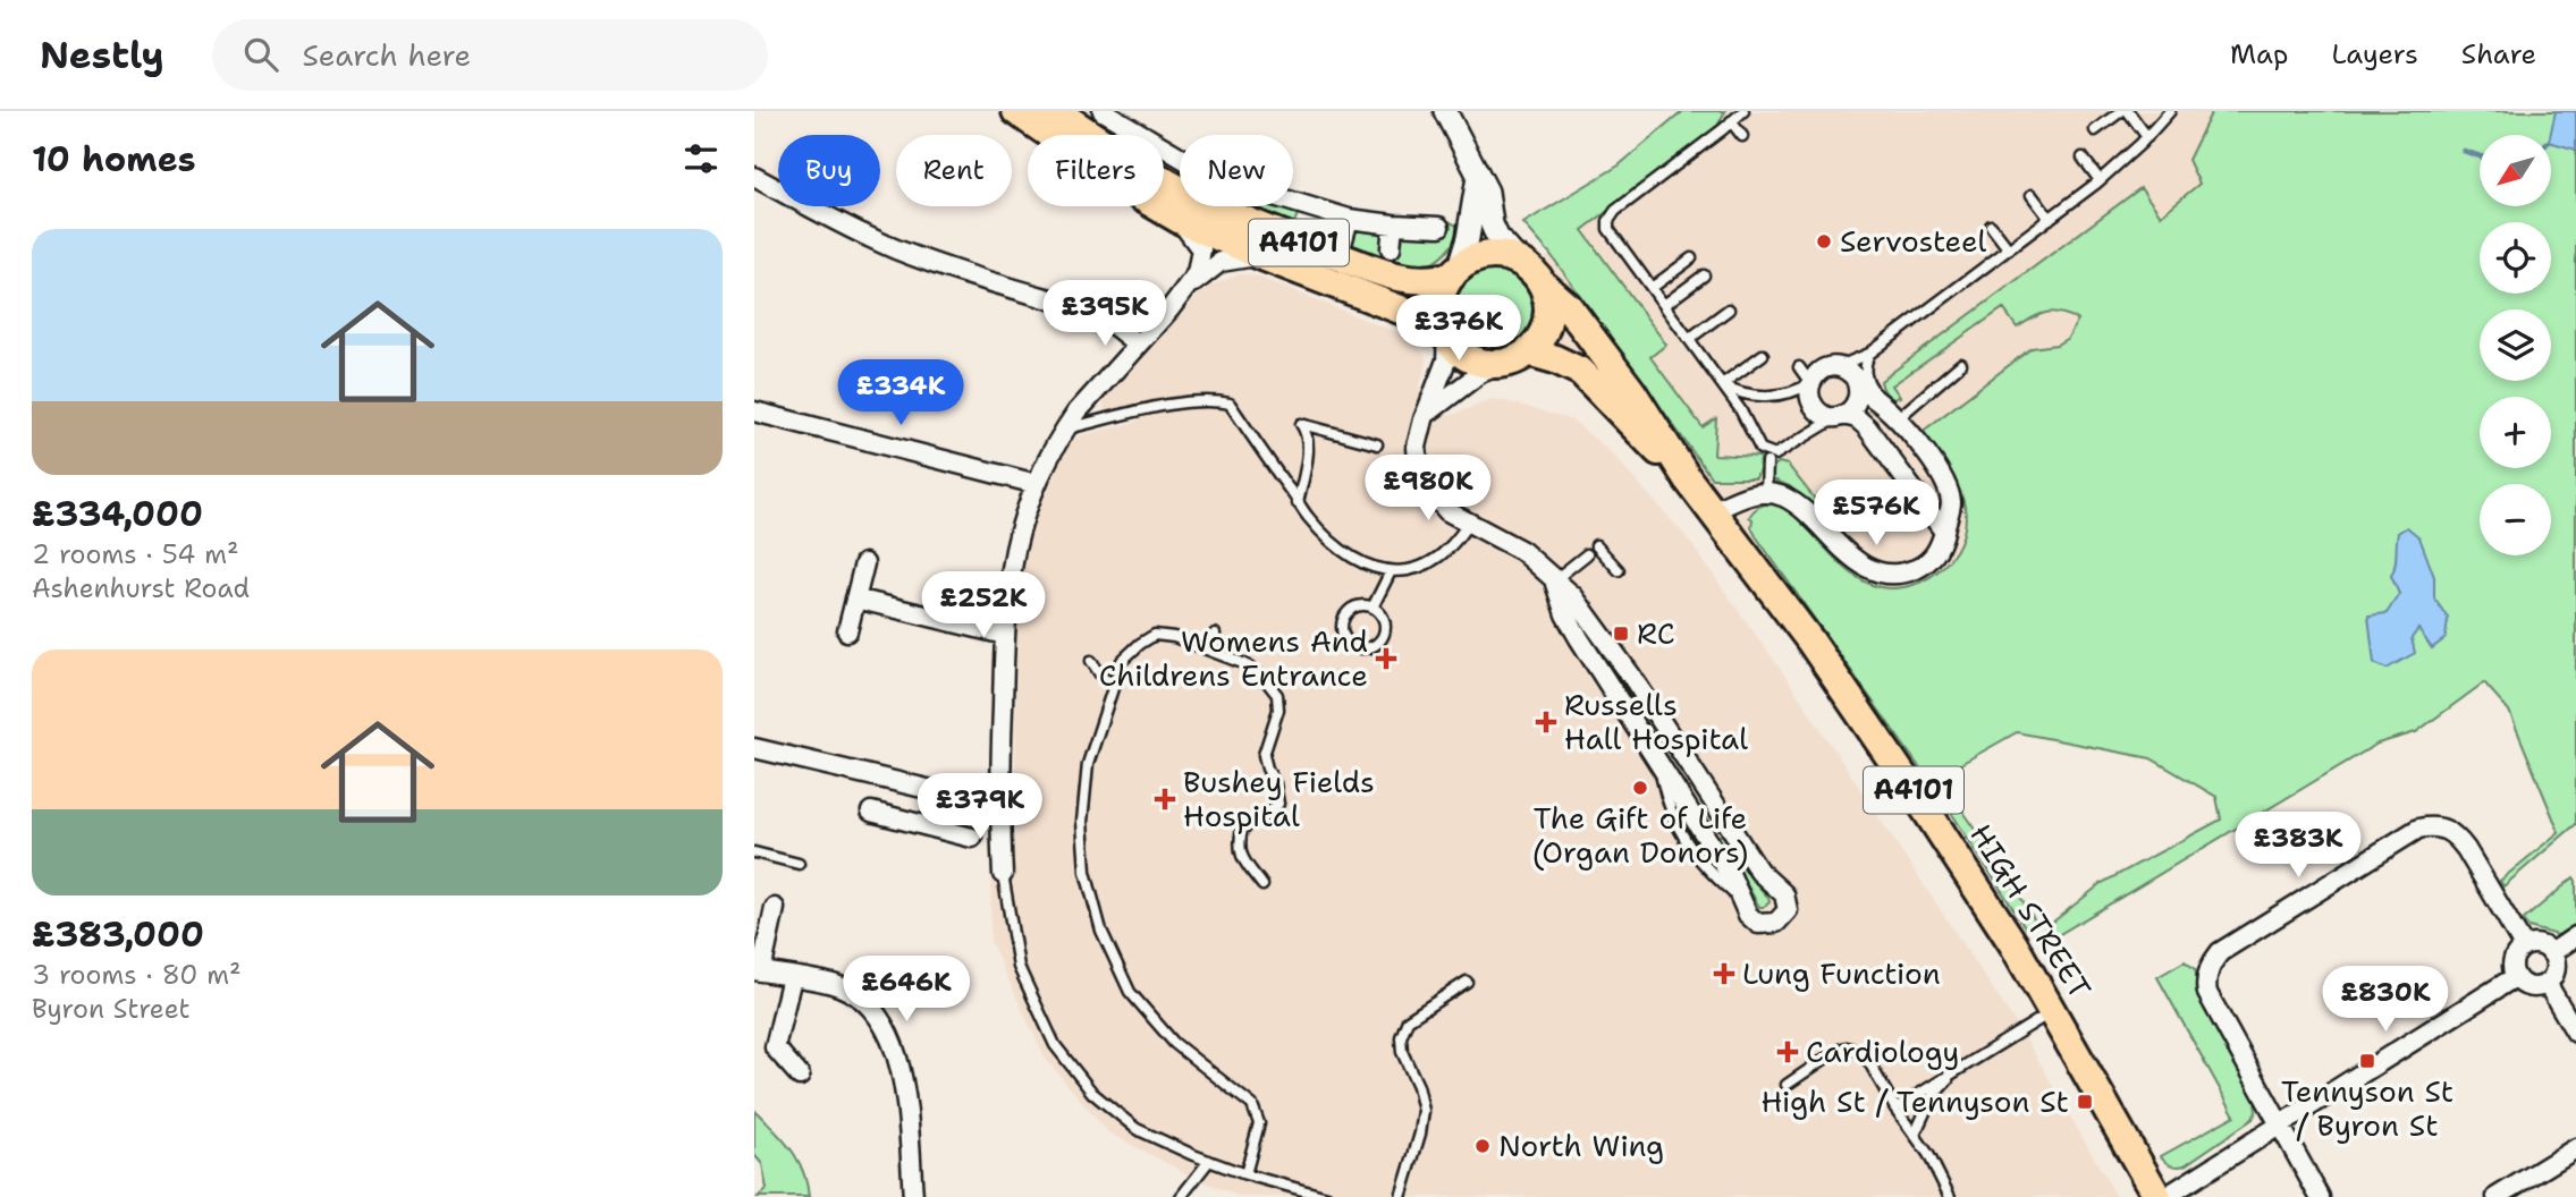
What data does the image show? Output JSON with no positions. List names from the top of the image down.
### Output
{
  "streets": {
    "main road": ["A4101", "HIGH STREET"]
  },
  "crossings": [
    ["A4101", "HIGH STREET"]
  ],
  "places": {
    "other": ["Servosteel", "The Gift of Life (Organ Donors)", "North Wing"],
    "transit": ["RC", "Tennyson St / Byron St", "High St / Tennyson St"],
    "health": [
      "Womens And Childrens Entrance",
      "Russells Hall Hospital",
      "Bushey Fields Hospital",
      "Lung Function",
      "Cardiology"
    ]
  },
  "north": "bottom left",
  "page": {
    "header": "Nestly",
    "search": "Search here",
    "nav": ["Map", "Layers", "Share"],
    "heading": "10 homes",
    "map_buttons": ["+", "−"],
    "chip": [
      "Buy",
      "Rent",
      "Filters",
      "New"
    ],
    "list": [
      {
        "name": "£334,000",
        "note": "2 rooms · 54 m² · Ashenhurst Road"
      },
      {
        "name": "£383,000",
        "note": "3 rooms · 80 m² · Byron Street"
      }
    ],
    "price": [
      "£395K",
      "£376K",
      "£334K",
      "£980K",
      "£576K",
      "£252K",
      "£379K",
      "£383K",
      "£646K",
      "£830K"
    ]
  }
}
